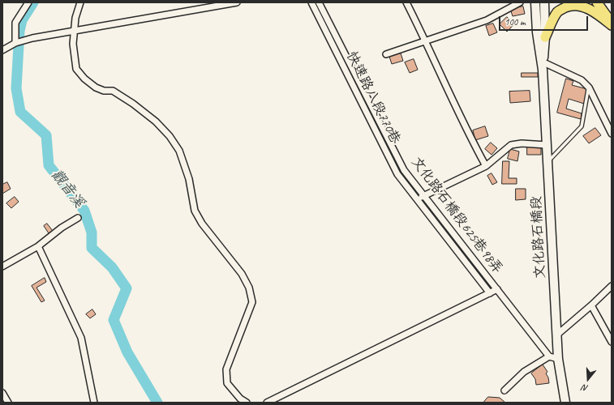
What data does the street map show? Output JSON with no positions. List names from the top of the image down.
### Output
{
  "streets": {
    "main road": ["文化路石橋段"],
    "street": ["快速路八段770巷", "文化路石橋段625巷98弄"]
  },
  "water": ["觀音溪"],
  "scale_bar": "100 m",
  "north": "bottom"
}
